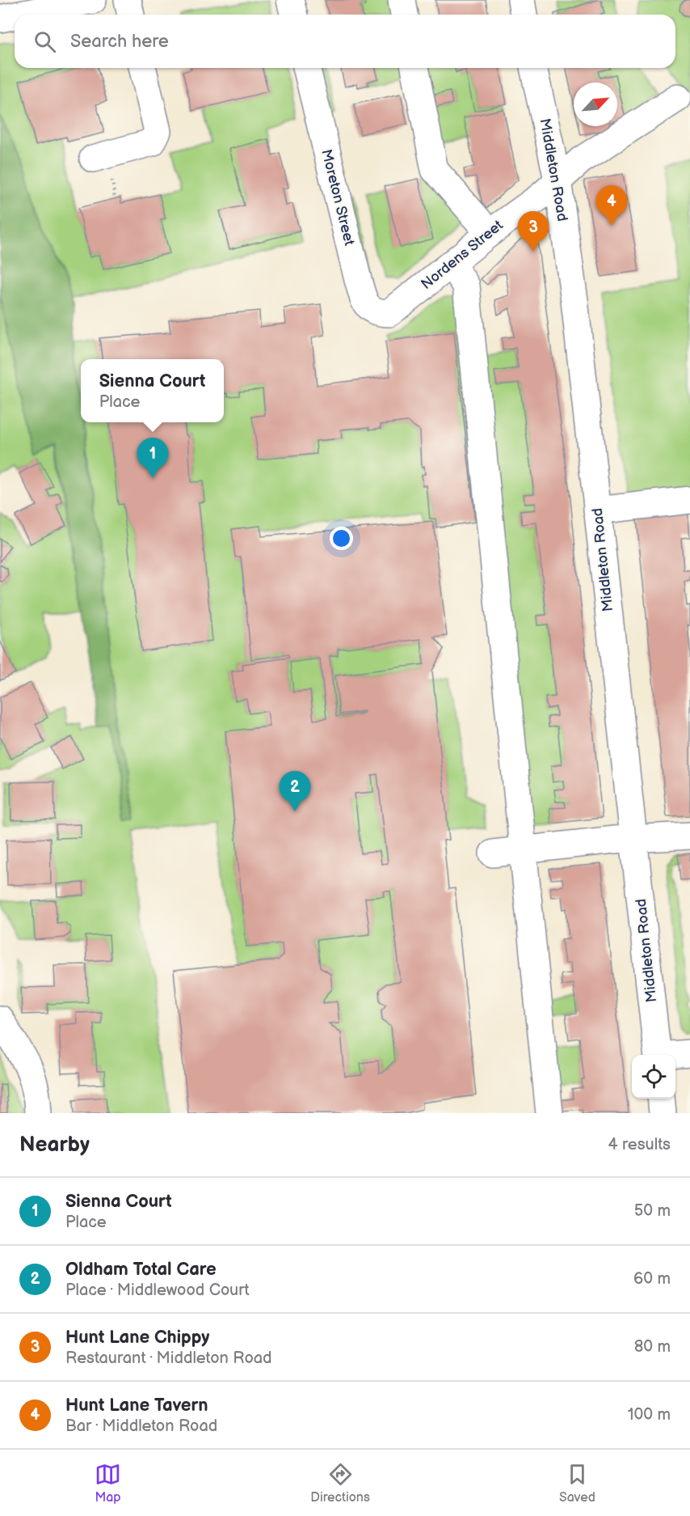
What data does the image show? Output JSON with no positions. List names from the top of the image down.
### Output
{
  "streets": {
    "main road": ["Middleton Road", "Moreton Street", "Nordens Street"]
  },
  "crossings": [
    ["Middleton Road", "Nordens Street"],
    ["Moreton Street", "Nordens Street"]
  ],
  "north": "top right",
  "page": {
    "search": "Search here",
    "pins": [
      "4",
      "3",
      "1",
      "2"
    ],
    "popup": ["Sienna Court", "Place"],
    "heading": ["Nearby", "4 results"],
    "list": [
      {
        "mark": "1",
        "name": "Sienna Court",
        "note": "Place",
        "value": "50 m"
      },
      {
        "mark": "2",
        "name": "Oldham Total Care",
        "note": "Place · Middlewood Court",
        "value": "60 m"
      },
      {
        "mark": "3",
        "name": "Hunt Lane Chippy",
        "note": "Restaurant · Middleton Road",
        "value": "80 m"
      },
      {
        "mark": "4",
        "name": "Hunt Lane Tavern",
        "note": "Bar · Middleton Road",
        "value": "100 m"
      }
    ],
    "nav": ["Map", "Directions", "Saved"]
  }
}
